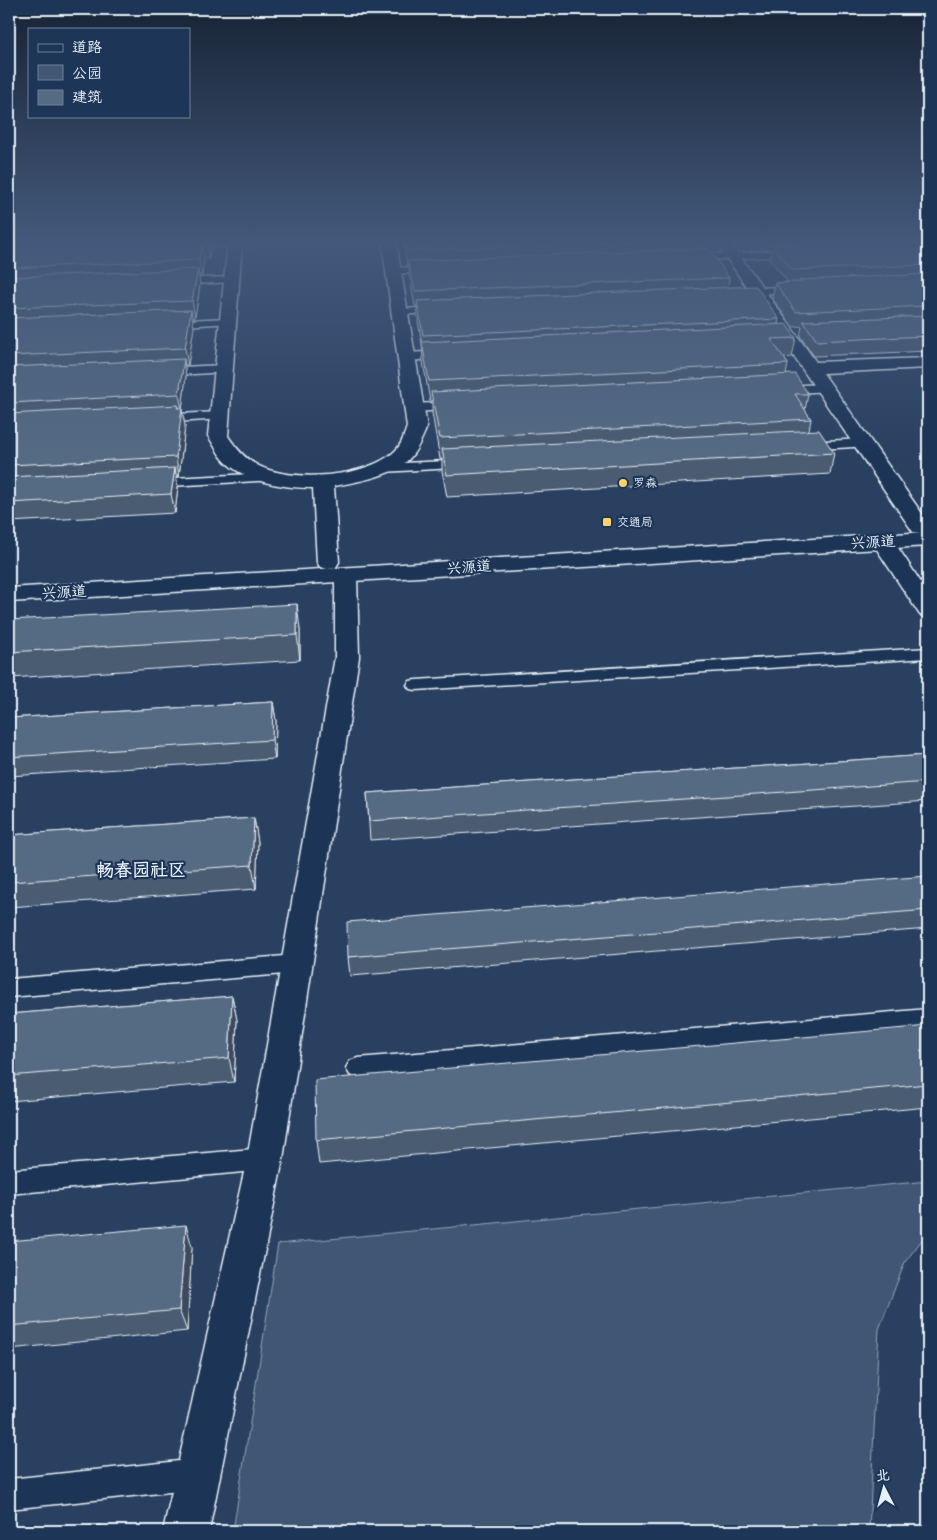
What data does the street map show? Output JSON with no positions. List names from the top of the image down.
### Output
{
  "streets": {
    "street": ["兴源道"]
  },
  "districts": ["畅春园社区"],
  "places": {
    "other": ["罗森"],
    "transit": ["交通局"]
  },
  "legend": ["道路", "公园", "建筑"],
  "north": "top"
}
